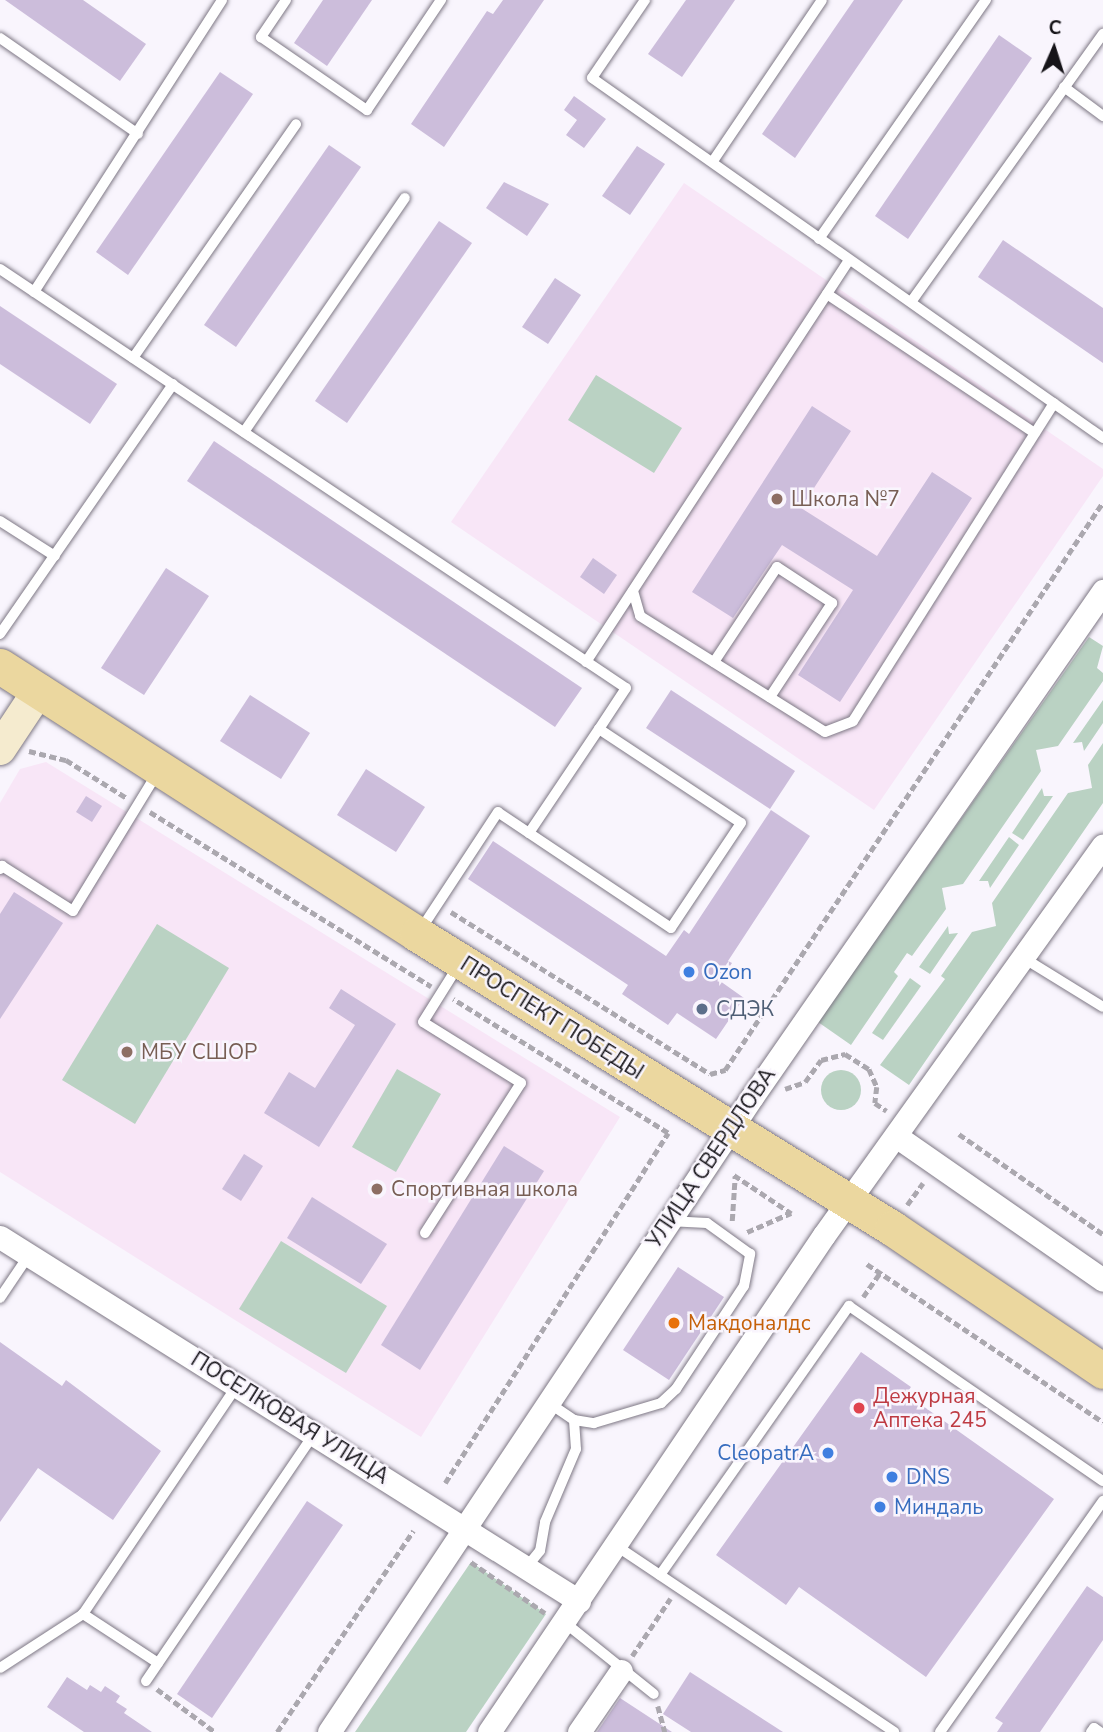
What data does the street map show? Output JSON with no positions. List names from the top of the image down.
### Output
{
  "streets": {
    "main road": ["ПРОСПЕКТ ПОБЕДЫ"],
    "street": ["УЛИЦА СВЕРДЛОВА", "ПОСЕЛКОВАЯ УЛИЦА"]
  },
  "crossings": [
    ["ПРОСПЕКТ ПОБЕДЫ", "УЛИЦА СВЕРДЛОВА"],
    ["УЛИЦА СВЕРДЛОВА", "ПОСЕЛКОВАЯ УЛИЦА"]
  ],
  "places": [
    "Школа №7",
    "Ozon",
    "СДЭК",
    "МБУ СШОР",
    "Спортивная школа",
    "Макдоналдс",
    "Дежурная Аптека 245",
    "CleopatrA",
    "DNS",
    "Миндаль"
  ],
  "north": "top"
}
